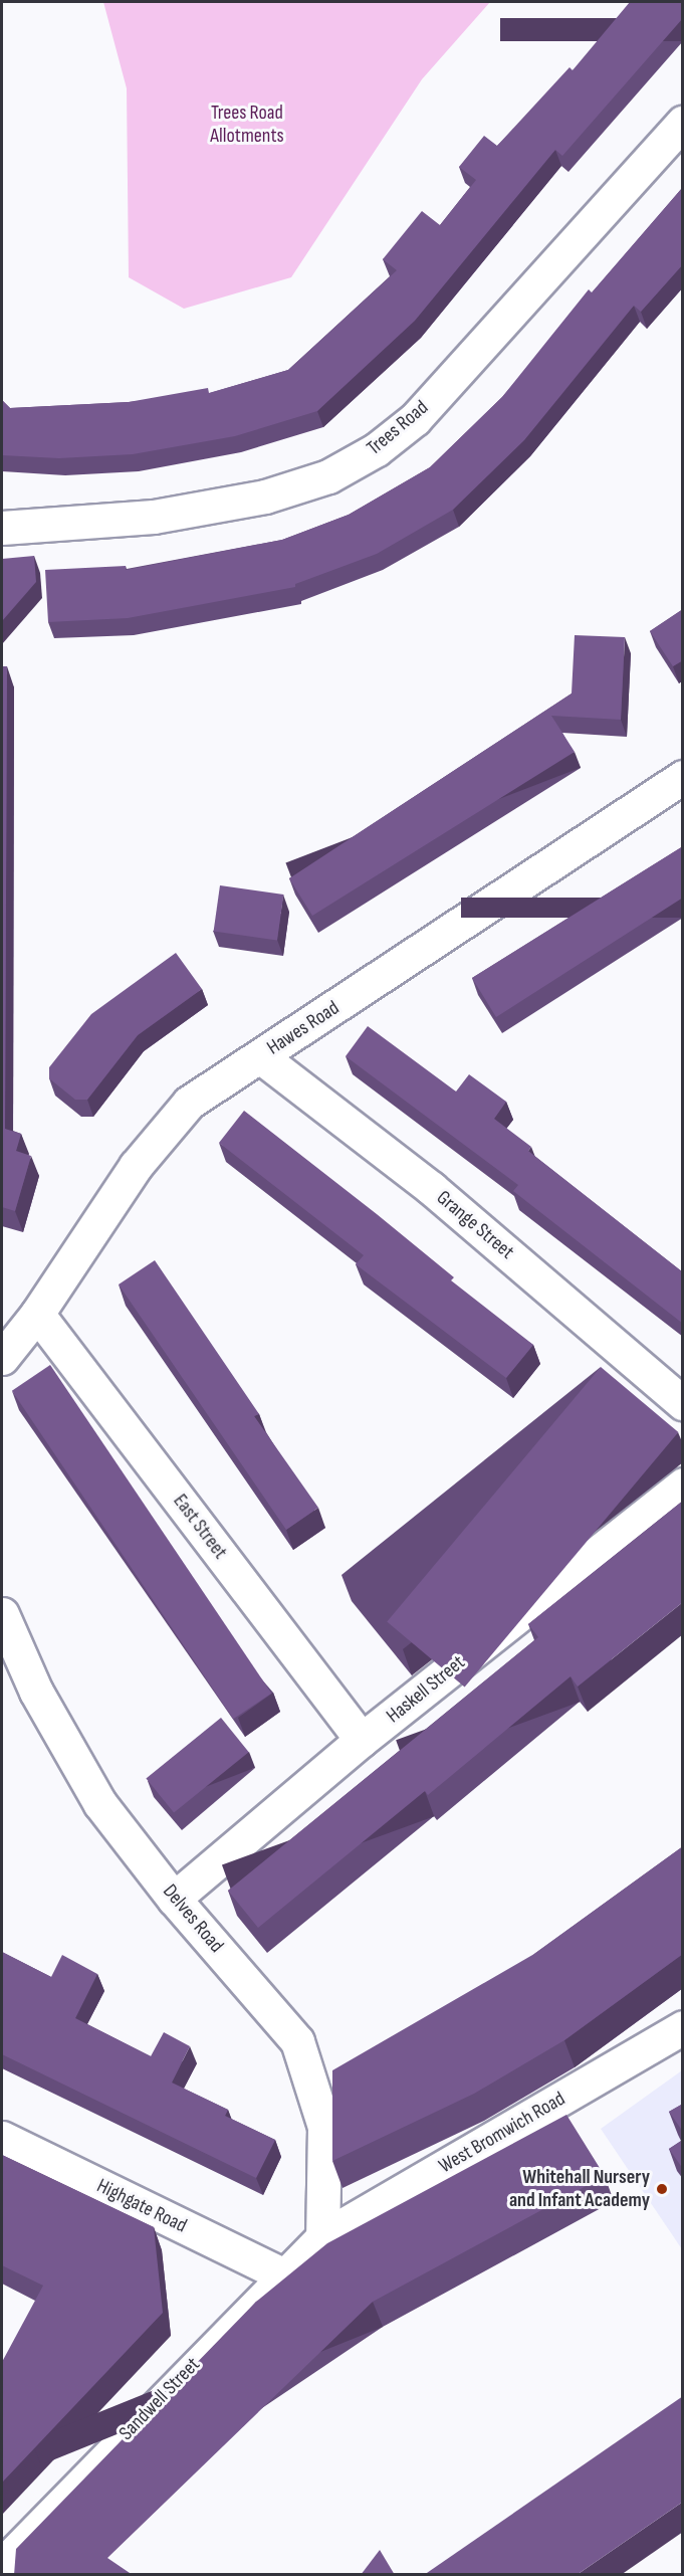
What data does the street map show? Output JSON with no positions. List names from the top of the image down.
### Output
{
  "streets": {
    "street": [
      "Trees Road",
      "Hawes Road",
      "Grange Street",
      "East Street",
      "Haskell Street",
      "Delves Road",
      "West Bromwich Road",
      "Highgate Road",
      "Sandwell Street"
    ]
  },
  "crossings": [
    ["Hawes Road", "Grange Street"],
    ["Hawes Road", "East Street"],
    ["East Street", "Haskell Street"],
    ["Haskell Street", "Delves Road"],
    ["Delves Road", "West Bromwich Road"],
    ["Delves Road", "Sandwell Street"],
    ["West Bromwich Road", "Sandwell Street"],
    ["Highgate Road", "Sandwell Street"]
  ],
  "parks": ["Trees Road Allotments"],
  "places": ["Whitehall Nursery and Infant Academy"]
}
